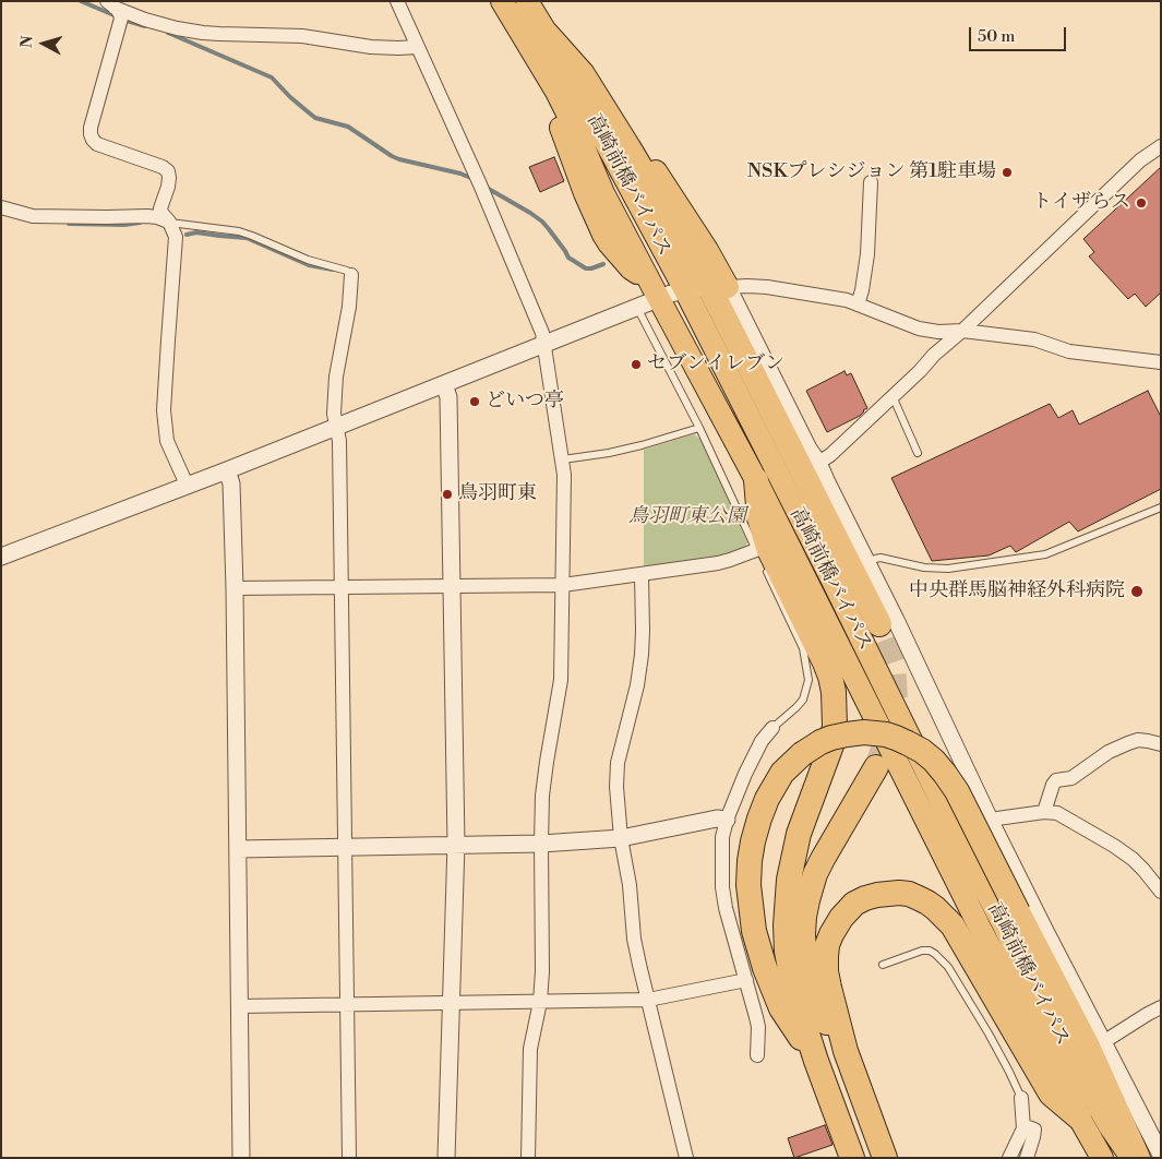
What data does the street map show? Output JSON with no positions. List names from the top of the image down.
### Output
{
  "streets": {
    "highway": ["高崎前橋バイパス"]
  },
  "parks": ["鳥羽町東公園"],
  "places": [
    "NSKプレシジョン 第1駐車場",
    "トイザらス",
    "セブンイレブン",
    "どいつ亭",
    "鳥羽町東",
    "中央群馬脳神経外科病院"
  ],
  "scale_bar": "50 m",
  "north": "left"
}
